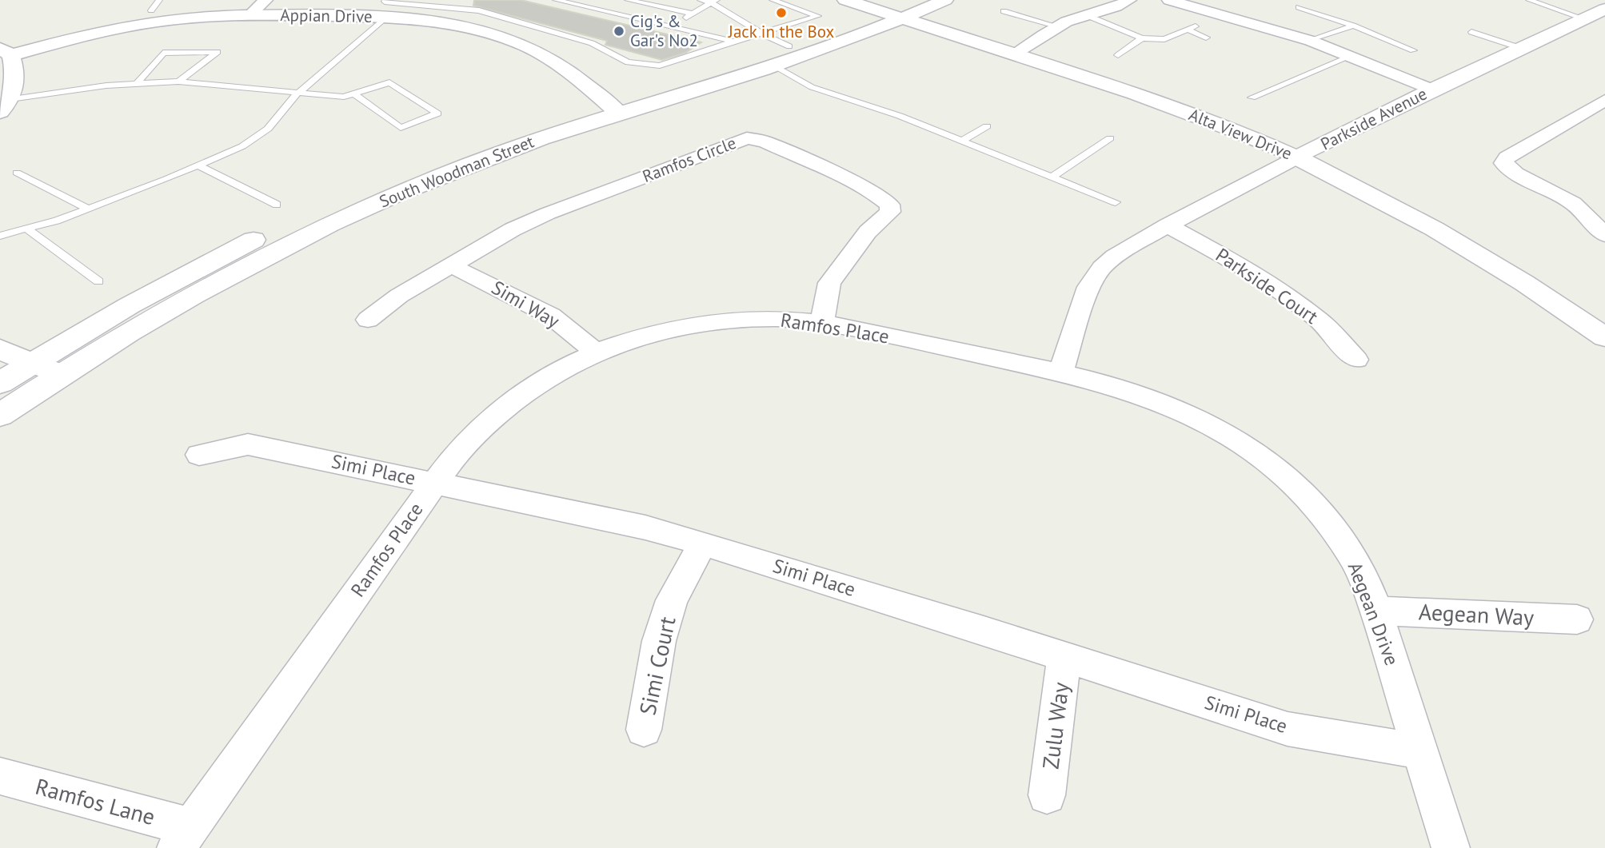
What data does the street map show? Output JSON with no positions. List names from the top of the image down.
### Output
{
  "streets": {
    "main road": [
      "Appian Drive",
      "Parkside Avenue",
      "Alta View Drive",
      "South Woodman Street"
    ],
    "street": [
      "Ramfos Circle",
      "Parkside Court",
      "Simi Way",
      "Ramfos Place",
      "Simi Place",
      "Aegean Drive",
      "Aegean Way",
      "Simi Court",
      "Zulu Way",
      "Ramfos Lane"
    ]
  },
  "crossings": [
    ["Appian Drive", "South Woodman Street"],
    ["Parkside Avenue", "Alta View Drive"],
    ["Parkside Avenue", "Parkside Court"],
    ["Parkside Avenue", "Ramfos Place"],
    ["Parkside Avenue", "Aegean Drive"],
    ["Alta View Drive", "South Woodman Street"],
    ["Ramfos Circle", "Simi Way"],
    ["Ramfos Circle", "Ramfos Place"],
    ["Simi Way", "Ramfos Place"],
    ["Ramfos Place", "Simi Place"],
    ["Ramfos Place", "Aegean Drive"],
    ["Ramfos Place", "Ramfos Lane"],
    ["Simi Place", "Aegean Drive"],
    ["Simi Place", "Simi Court"],
    ["Simi Place", "Zulu Way"],
    ["Aegean Drive", "Aegean Way"]
  ],
  "places": ["Jack in the Box", "Cig's & Gar's No2"]
}
